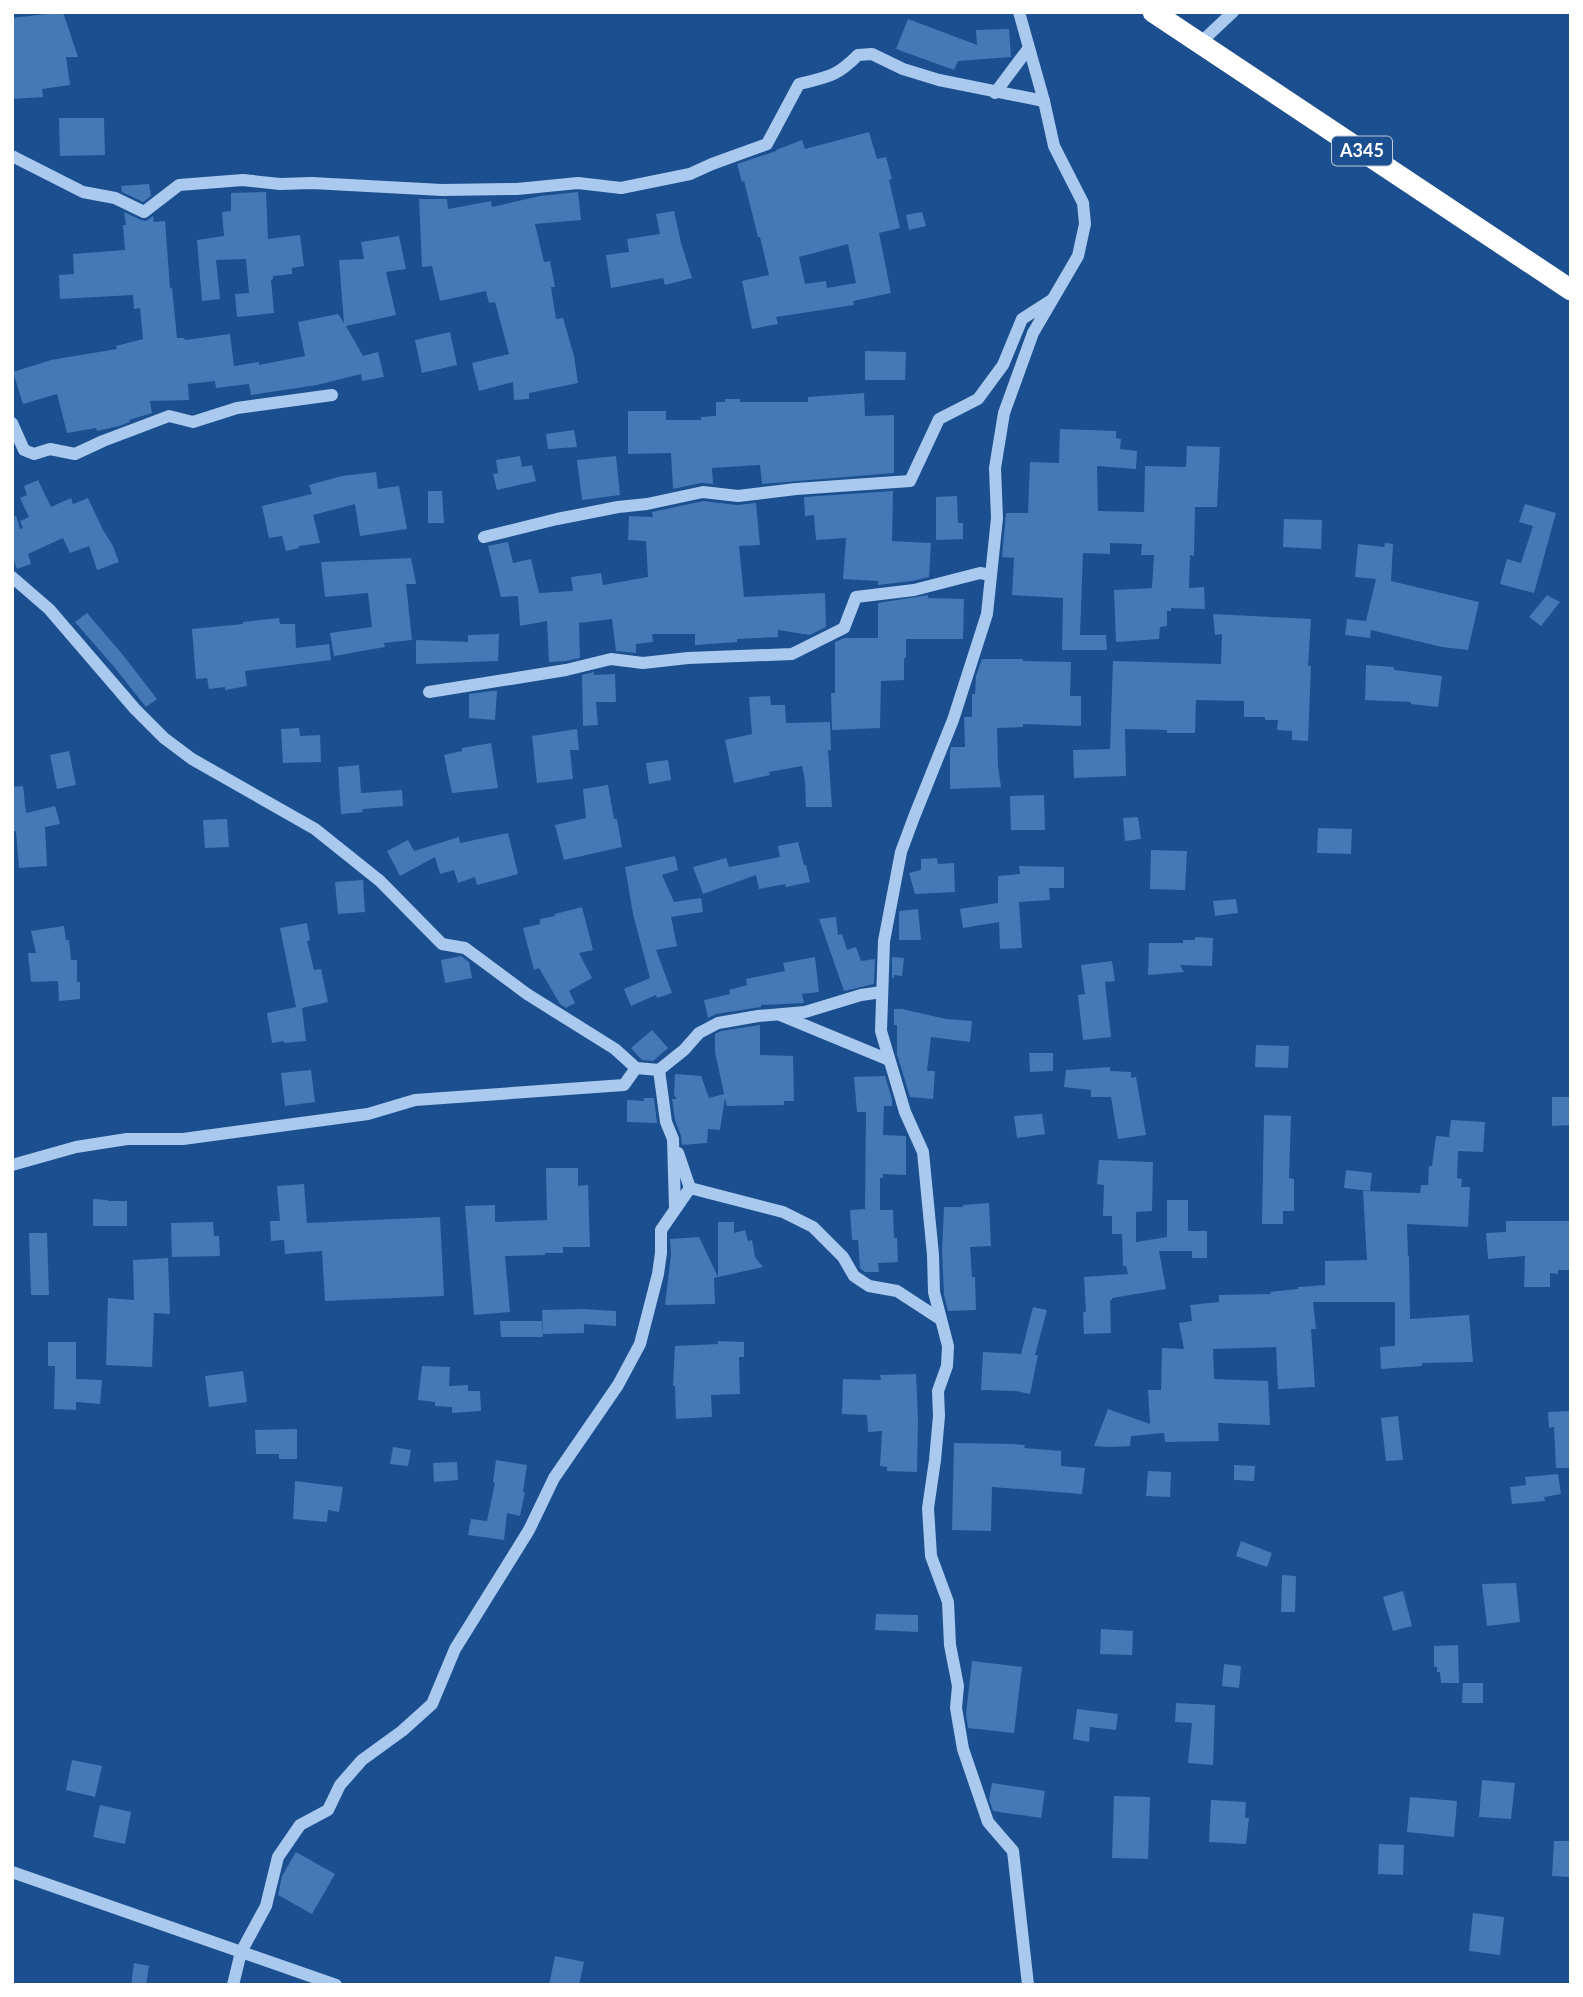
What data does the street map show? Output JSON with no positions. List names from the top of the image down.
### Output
{
  "streets": {
    "highway": ["A345"]
  }
}
